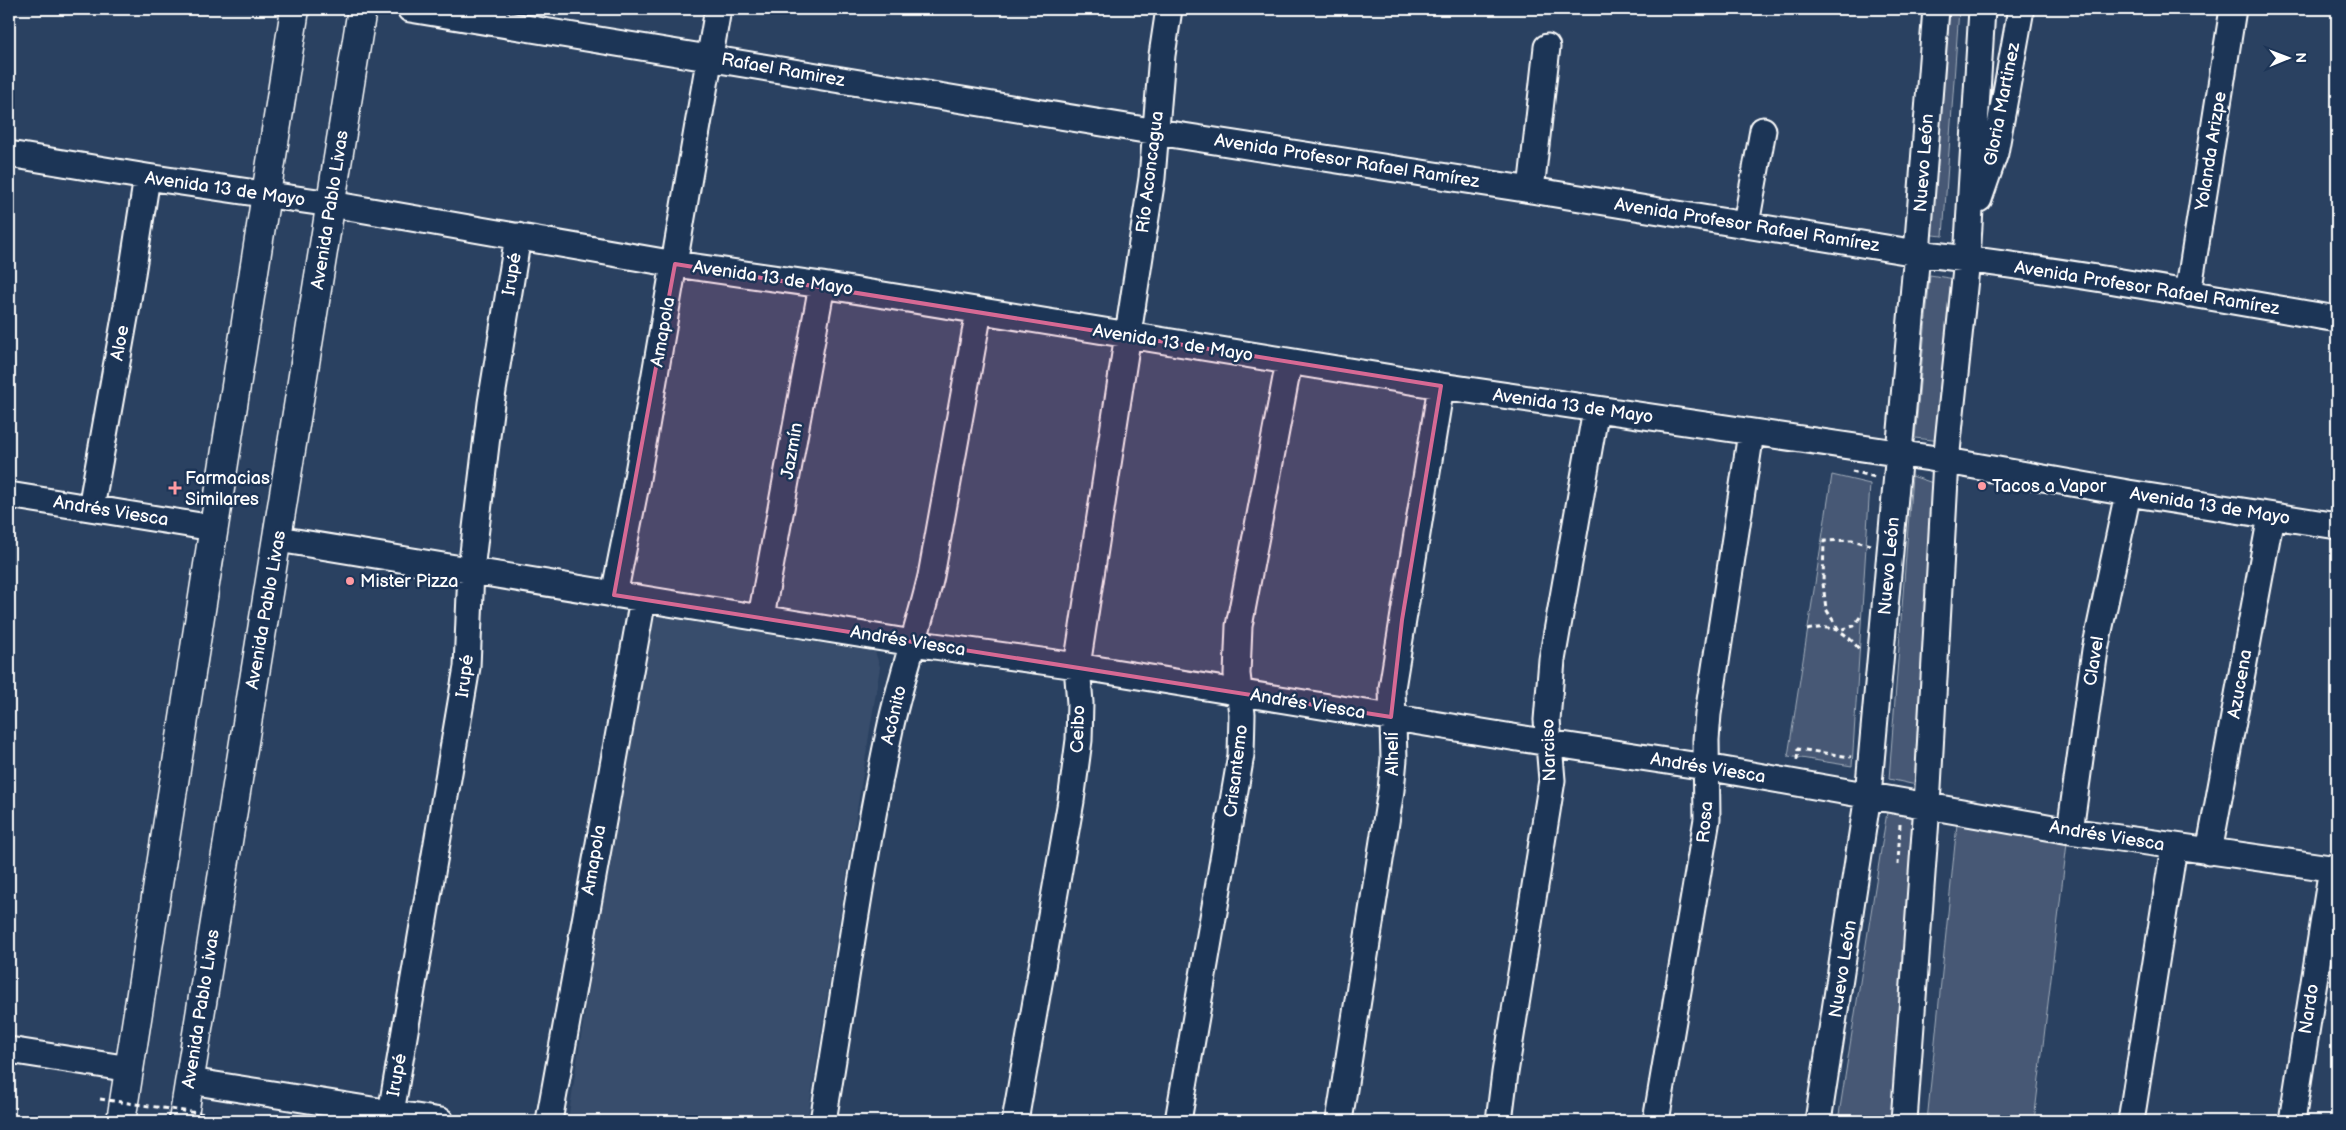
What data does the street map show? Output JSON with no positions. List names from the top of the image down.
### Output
{
  "streets": {
    "main road": ["Avenida Pablo Livas"],
    "street": [
      "Rafael Ramirez",
      "Gloria Martinez",
      "Yolanda Arizpe",
      "Avenida Profesor Rafael Ramírez",
      "Nuevo León",
      "Río Aconcagua",
      "Avenida 13 de Mayo",
      "Irupé",
      "Amapola",
      "Aloe",
      "Jazmín",
      "Andrés Viesca",
      "Clavel",
      "Azucena",
      "Acónito",
      "Ceibo",
      "Narciso",
      "Alhelí",
      "Crisantemo",
      "Rosa",
      "Nardo"
    ]
  },
  "crossings": [
    ["Rafael Ramirez", "Avenida Profesor Rafael Ramírez"],
    ["Rafael Ramirez", "Río Aconcagua"],
    ["Rafael Ramirez", "Amapola"],
    ["Yolanda Arizpe", "Avenida Profesor Rafael Ramírez"],
    ["Avenida Profesor Rafael Ramírez", "Nuevo León"],
    ["Avenida Profesor Rafael Ramírez", "Río Aconcagua"],
    ["Nuevo León", "Avenida 13 de Mayo"],
    ["Nuevo León", "Andrés Viesca"],
    ["Río Aconcagua", "Avenida 13 de Mayo"],
    ["Río Aconcagua", "Ceibo"],
    ["Avenida 13 de Mayo", "Avenida Pablo Livas"],
    ["Avenida 13 de Mayo", "Irupé"],
    ["Avenida 13 de Mayo", "Amapola"],
    ["Avenida 13 de Mayo", "Aloe"],
    ["Avenida 13 de Mayo", "Jazmín"],
    ["Avenida 13 de Mayo", "Clavel"],
    ["Avenida 13 de Mayo", "Azucena"],
    ["Avenida 13 de Mayo", "Acónito"],
    ["Avenida 13 de Mayo", "Ceibo"],
    ["Avenida 13 de Mayo", "Narciso"],
    ["Avenida 13 de Mayo", "Alhelí"],
    ["Avenida 13 de Mayo", "Crisantemo"],
    ["Avenida 13 de Mayo", "Rosa"],
    ["Avenida Pablo Livas", "Andrés Viesca"],
    ["Irupé", "Andrés Viesca"],
    ["Amapola", "Andrés Viesca"],
    ["Aloe", "Andrés Viesca"],
    ["Jazmín", "Andrés Viesca"],
    ["Andrés Viesca", "Clavel"],
    ["Andrés Viesca", "Azucena"],
    ["Andrés Viesca", "Acónito"],
    ["Andrés Viesca", "Ceibo"],
    ["Andrés Viesca", "Narciso"],
    ["Andrés Viesca", "Alhelí"],
    ["Andrés Viesca", "Crisantemo"],
    ["Andrés Viesca", "Rosa"],
    ["Andrés Viesca", "Nardo"]
  ],
  "places": {
    "other": ["Tacos a Vapor", "Mister Pizza"],
    "health": ["Farmacias Similares"]
  },
  "north": "right"
}
